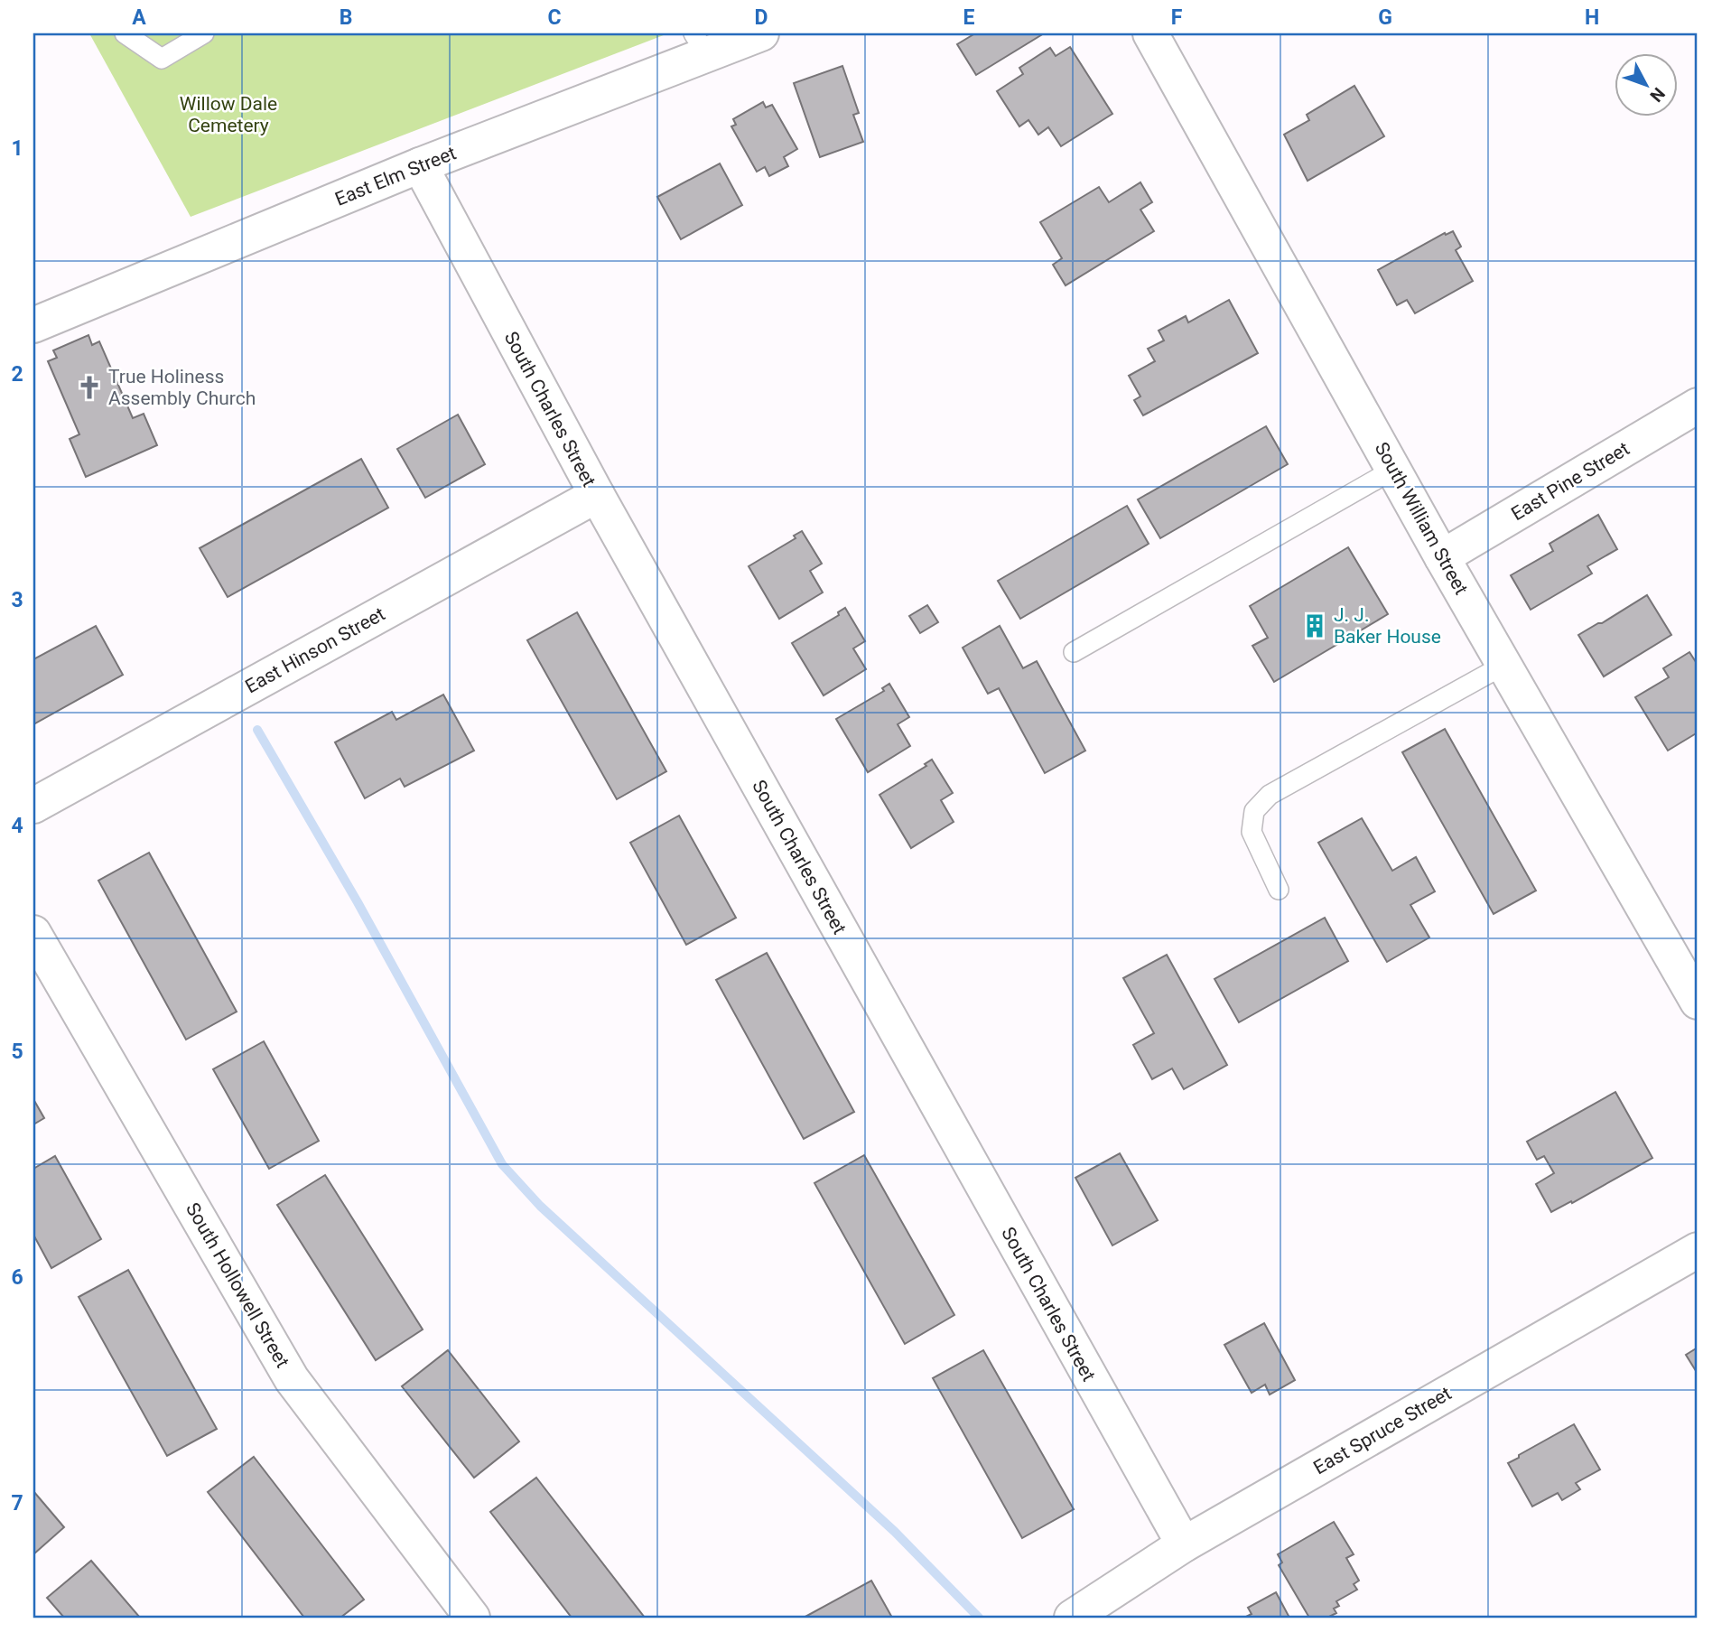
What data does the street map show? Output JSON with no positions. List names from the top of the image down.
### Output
{
  "streets": {
    "street": [
      "East Elm Street",
      "South Charles Street",
      "East Pine Street",
      "South William Street",
      "East Hinson Street",
      "South Hollowell Street",
      "East Spruce Street"
    ]
  },
  "crossings": [
    ["East Elm Street", "South Charles Street"],
    ["South Charles Street", "East Hinson Street"],
    ["South Charles Street", "East Spruce Street"],
    ["East Pine Street", "South William Street"]
  ],
  "parks": ["Willow Dale Cemetery"],
  "places": {
    "church": ["True Holiness Assembly Church"],
    "building": ["J. J. Baker House"]
  },
  "north": "bottom right",
  "grid": {
    "columns": [
      "A",
      "B",
      "C",
      "D",
      "E",
      "F",
      "G",
      "H"
    ],
    "rows": [
      "1",
      "2",
      "3",
      "4",
      "5",
      "6",
      "7"
    ]
  }
}
